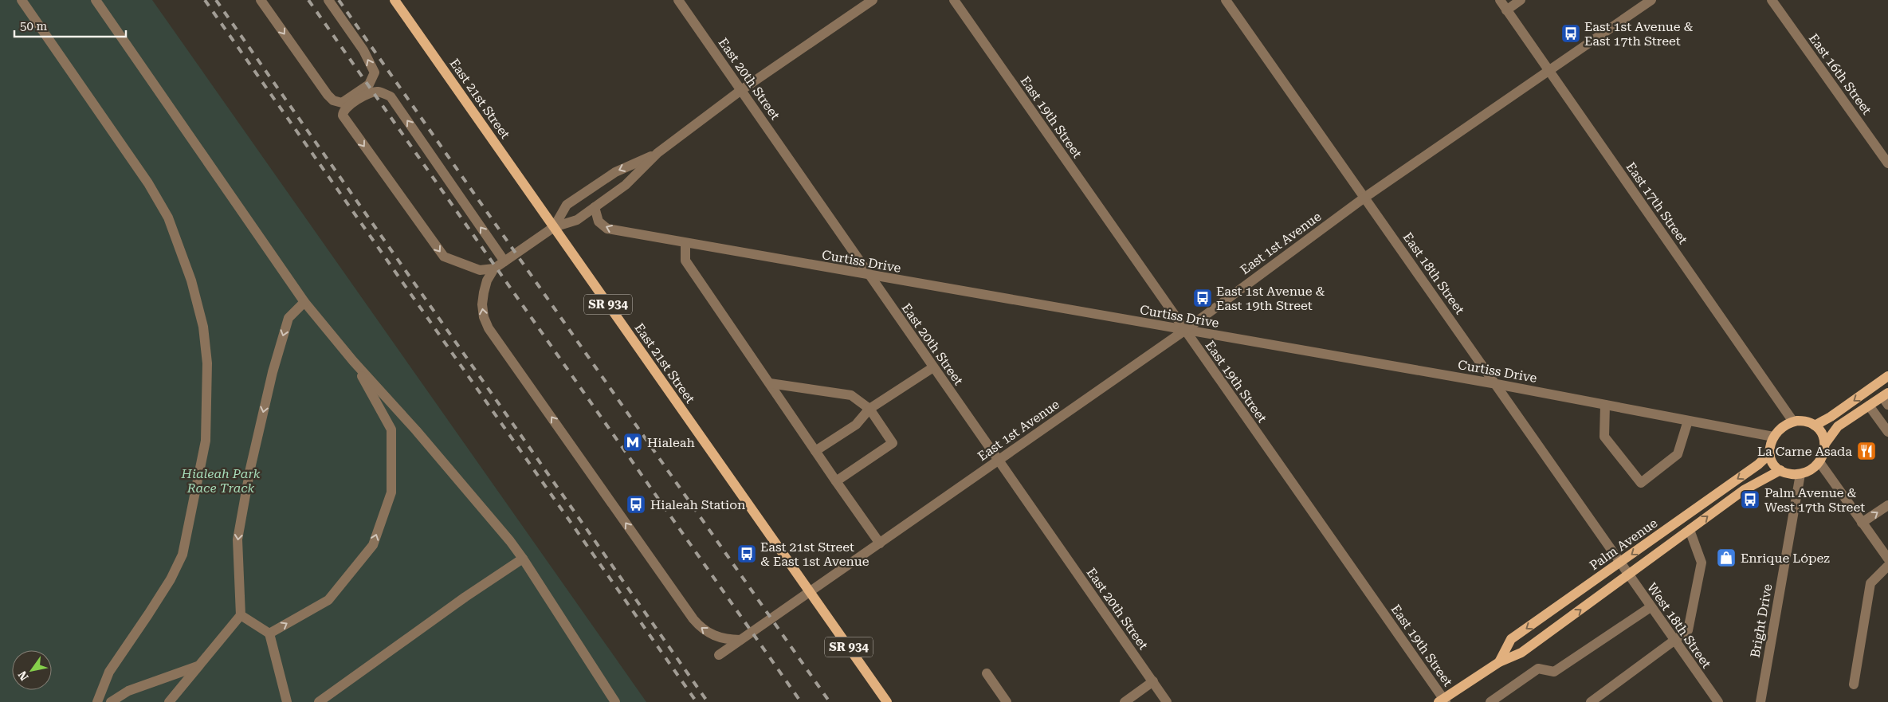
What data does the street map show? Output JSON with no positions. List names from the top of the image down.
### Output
{
  "streets": {
    "main road": ["East 21st Street", "SR 934", "Palm Avenue"],
    "street": [
      "East 16th Street",
      "East 20th Street",
      "East 19th Street",
      "East 17th Street",
      "East 1st Avenue",
      "Curtiss Drive",
      "East 18th Street",
      "Bright Drive",
      "West 18th Street"
    ]
  },
  "crossings": [
    ["East 20th Street", "East 1st Avenue"],
    ["East 20th Street", "Curtiss Drive"],
    ["East 21st Street", "East 1st Avenue"],
    ["East 19th Street", "East 1st Avenue"],
    ["East 19th Street", "Curtiss Drive"],
    ["East 19th Street", "Palm Avenue"],
    ["East 17th Street", "East 1st Avenue"],
    ["East 17th Street", "Curtiss Drive"],
    ["East 17th Street", "Palm Avenue"],
    ["East 17th Street", "Bright Drive"],
    ["East 1st Avenue", "Curtiss Drive"],
    ["East 1st Avenue", "East 18th Street"],
    ["Curtiss Drive", "East 18th Street"],
    ["Curtiss Drive", "Palm Avenue"],
    ["Curtiss Drive", "Bright Drive"],
    ["East 18th Street", "Palm Avenue"],
    ["East 18th Street", "West 18th Street"],
    ["Palm Avenue", "Bright Drive"],
    ["Palm Avenue", "West 18th Street"]
  ],
  "parks": ["Hialeah Park Race Track"],
  "places": {
    "bus stop": [
      "East 1st Avenue & East 17th Street",
      "East 1st Avenue & East 19th Street",
      "Palm Avenue & West 17th Street",
      "Hialeah Station",
      "East 21st Street & East 1st Avenue"
    ],
    "metro station": ["Hialeah"],
    "restaurant": ["La Carne Asada"],
    "shop": ["Enrique López"]
  },
  "scale_bar": "50 m",
  "north": "bottom left"
}
